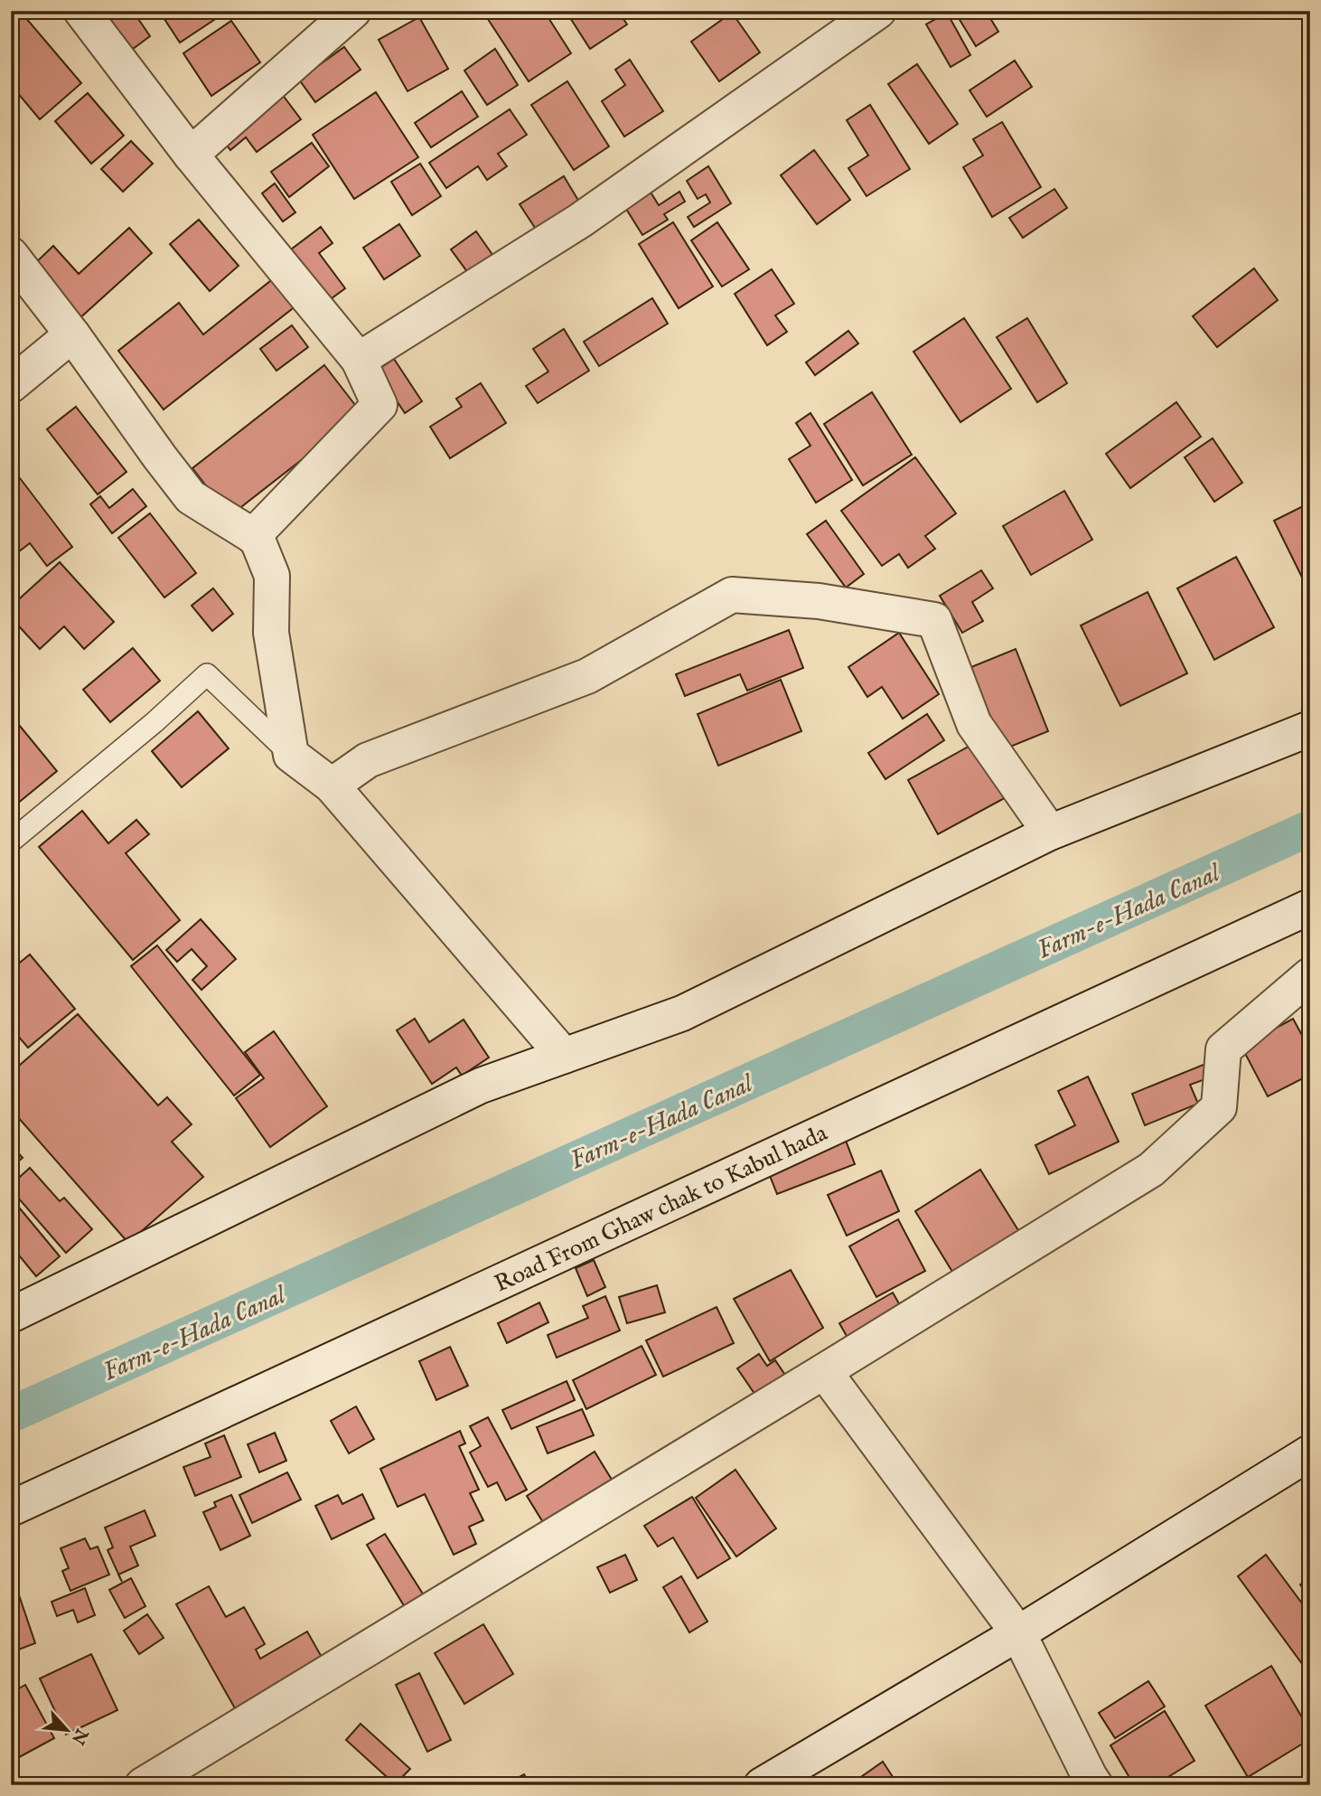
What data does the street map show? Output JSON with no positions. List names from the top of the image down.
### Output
{
  "streets": {
    "street": ["Road From Ghaw chak to Kabul hada"]
  },
  "water": ["Farm-e-Hada Canal"],
  "north": "bottom right"
}
